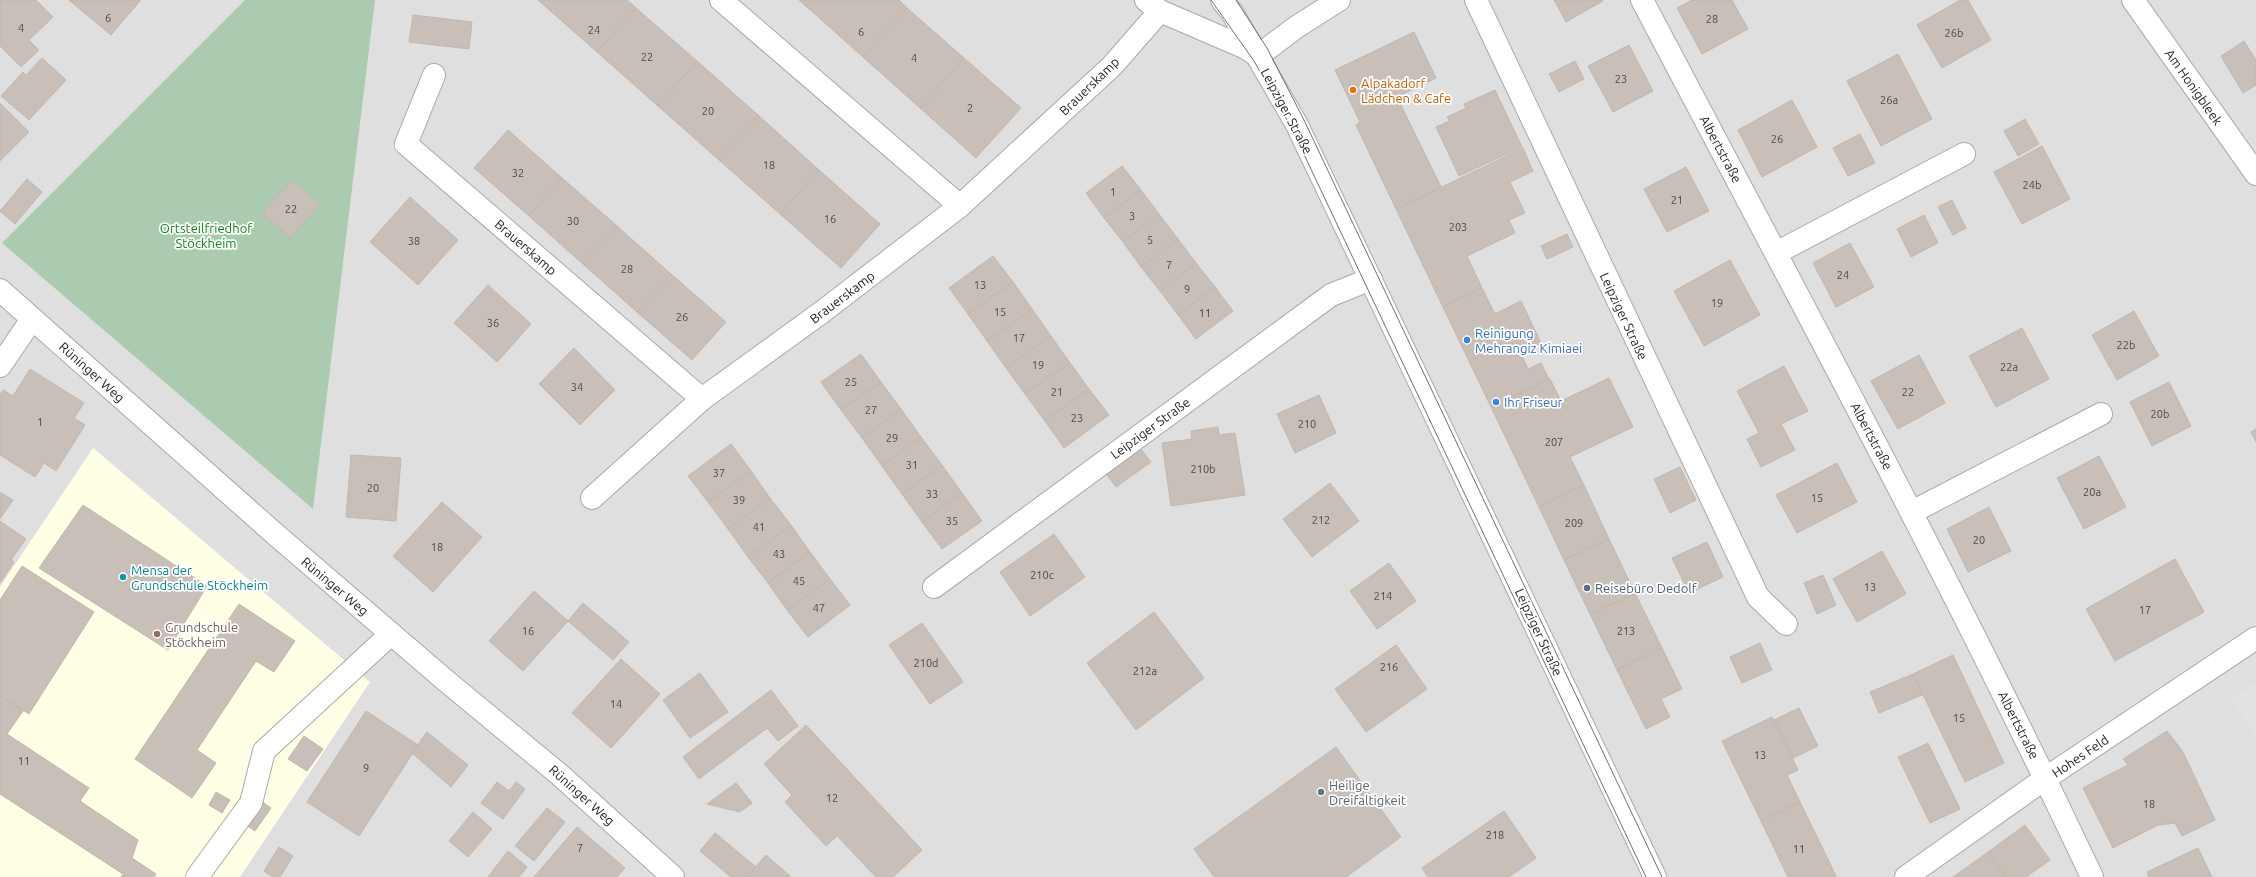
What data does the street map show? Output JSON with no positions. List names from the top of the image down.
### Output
{
  "streets": {
    "street": [
      "Brauerskamp",
      "Am Honigbleek",
      "Leipziger Straße",
      "Albertstraße",
      "Rüninger Weg",
      "Hohes Feld"
    ]
  },
  "crossings": [
    ["Brauerskamp", "Leipziger Straße"],
    ["Albertstraße", "Hohes Feld"]
  ],
  "parks": ["Ortsteilfriedhof Stöckheim"],
  "places": [
    "Alpakadorf Lädchen & Cafe",
    "Reinigung Mehrangiz Kimiaei",
    "Ihr Friseur",
    "Mensa der Grundschule Stöckheim",
    "Reisebüro Dedolf",
    "Grundschule Stöckheim",
    "Heilige Dreifaltigkeit"
  ],
  "house_numbers": [
    "6",
    "28",
    "4",
    "24",
    "6",
    "26b",
    "22",
    "4",
    "23",
    "26a",
    "2",
    "20",
    "26",
    "18",
    "32",
    "24b",
    "1",
    "21",
    "22",
    "3",
    "16",
    "30",
    "203",
    "5",
    "38",
    "7",
    "28",
    "24",
    "13",
    "9",
    "19",
    "15",
    "11",
    "26",
    "36",
    "17",
    "22b",
    "19",
    "22a",
    "25",
    "34",
    "21",
    "22",
    "27",
    "20b",
    "23",
    "1",
    "210",
    "29",
    "207",
    "31",
    "210b",
    "37",
    "20",
    "20a",
    "33",
    "15",
    "39",
    "212",
    "35",
    "209",
    "41",
    "20",
    "18",
    "43",
    "210c",
    "45",
    "13",
    "214",
    "47",
    "17",
    "16",
    "213",
    "210d",
    "216",
    "212a",
    "14",
    "15",
    "13",
    "11",
    "9",
    "12",
    "18",
    "218",
    "7",
    "11"
  ]
}
